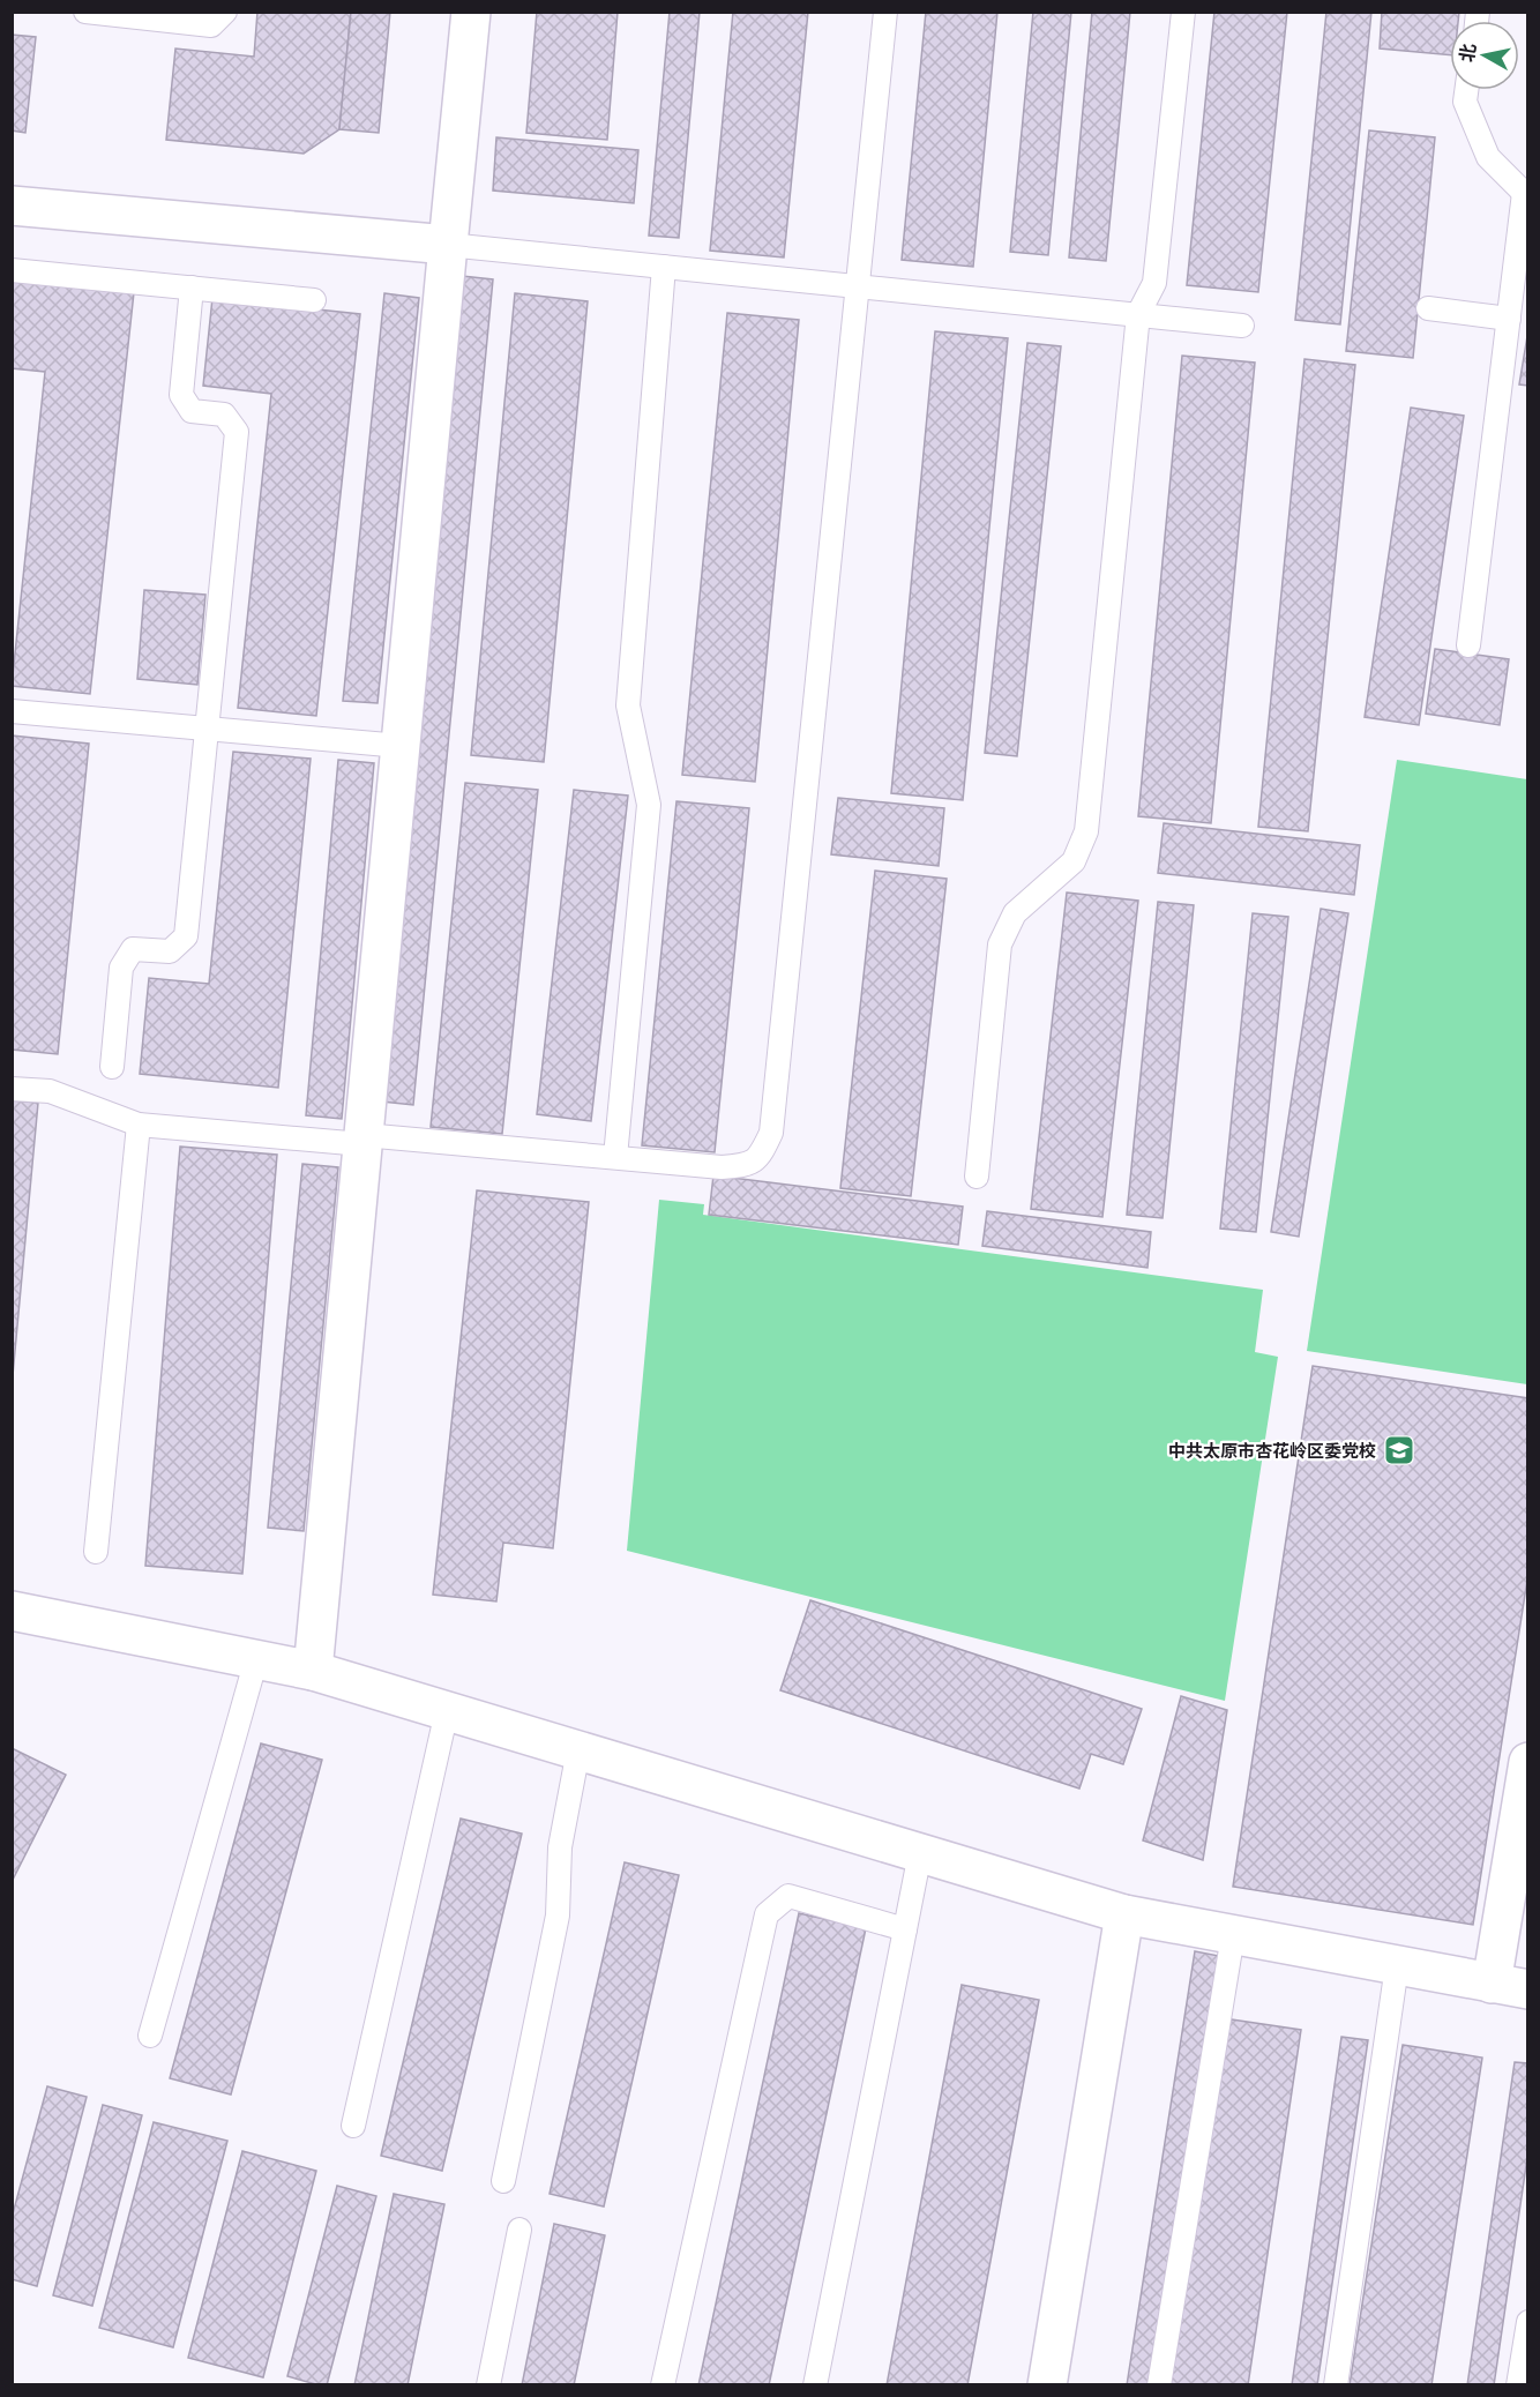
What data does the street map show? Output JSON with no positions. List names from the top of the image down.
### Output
{
  "places": {
    "school or university": ["中共太原市杏花岭区委党校"]
  },
  "north": "left"
}
